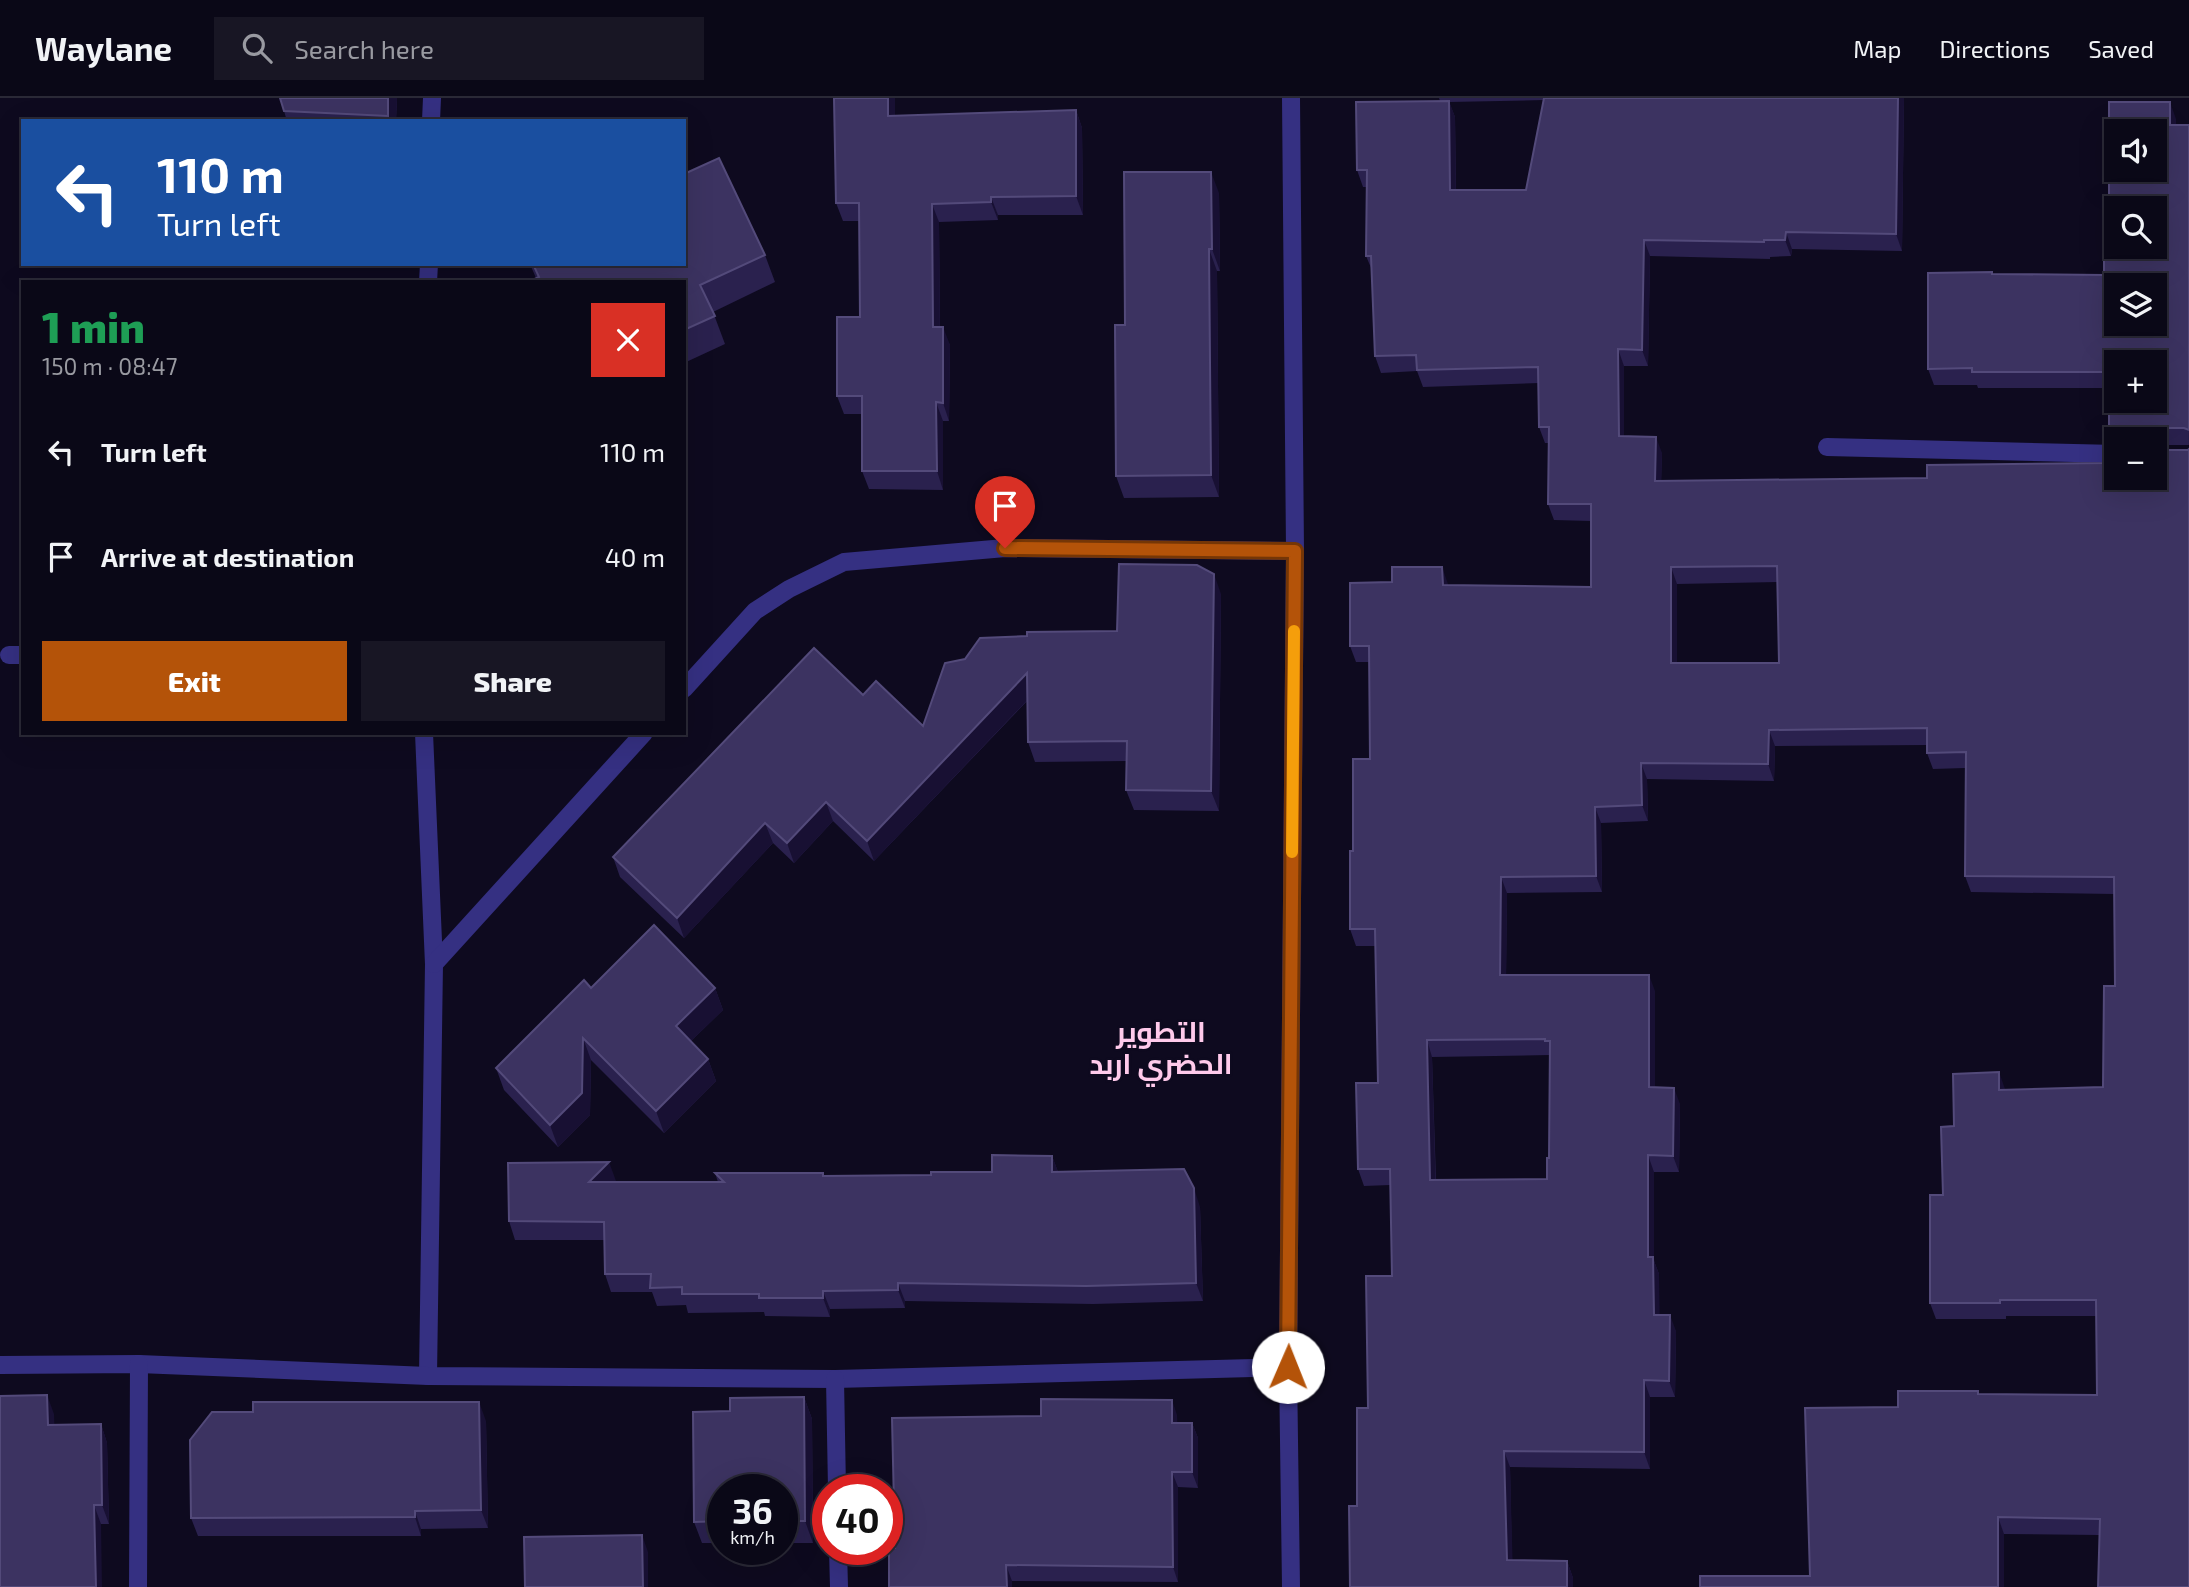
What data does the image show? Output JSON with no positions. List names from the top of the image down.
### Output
{
  "districts": ["التطوير الحضري اربد"],
  "page": {
    "header": "Waylane",
    "search": "Search here",
    "nav": ["Map", "Directions", "Saved"],
    "map_buttons": ["+", "−"],
    "turn": ["110 m", "Turn left"],
    "heading": ["1 min", "150 m · 08:47"],
    "list": [
      {
        "name": "Turn left",
        "value": "110 m"
      },
      {
        "name": "Arrive at destination",
        "value": "40 m"
      }
    ],
    "buttons": ["Exit", "Share"],
    "speed": "36 km/h",
    "limit": "40"
  }
}
